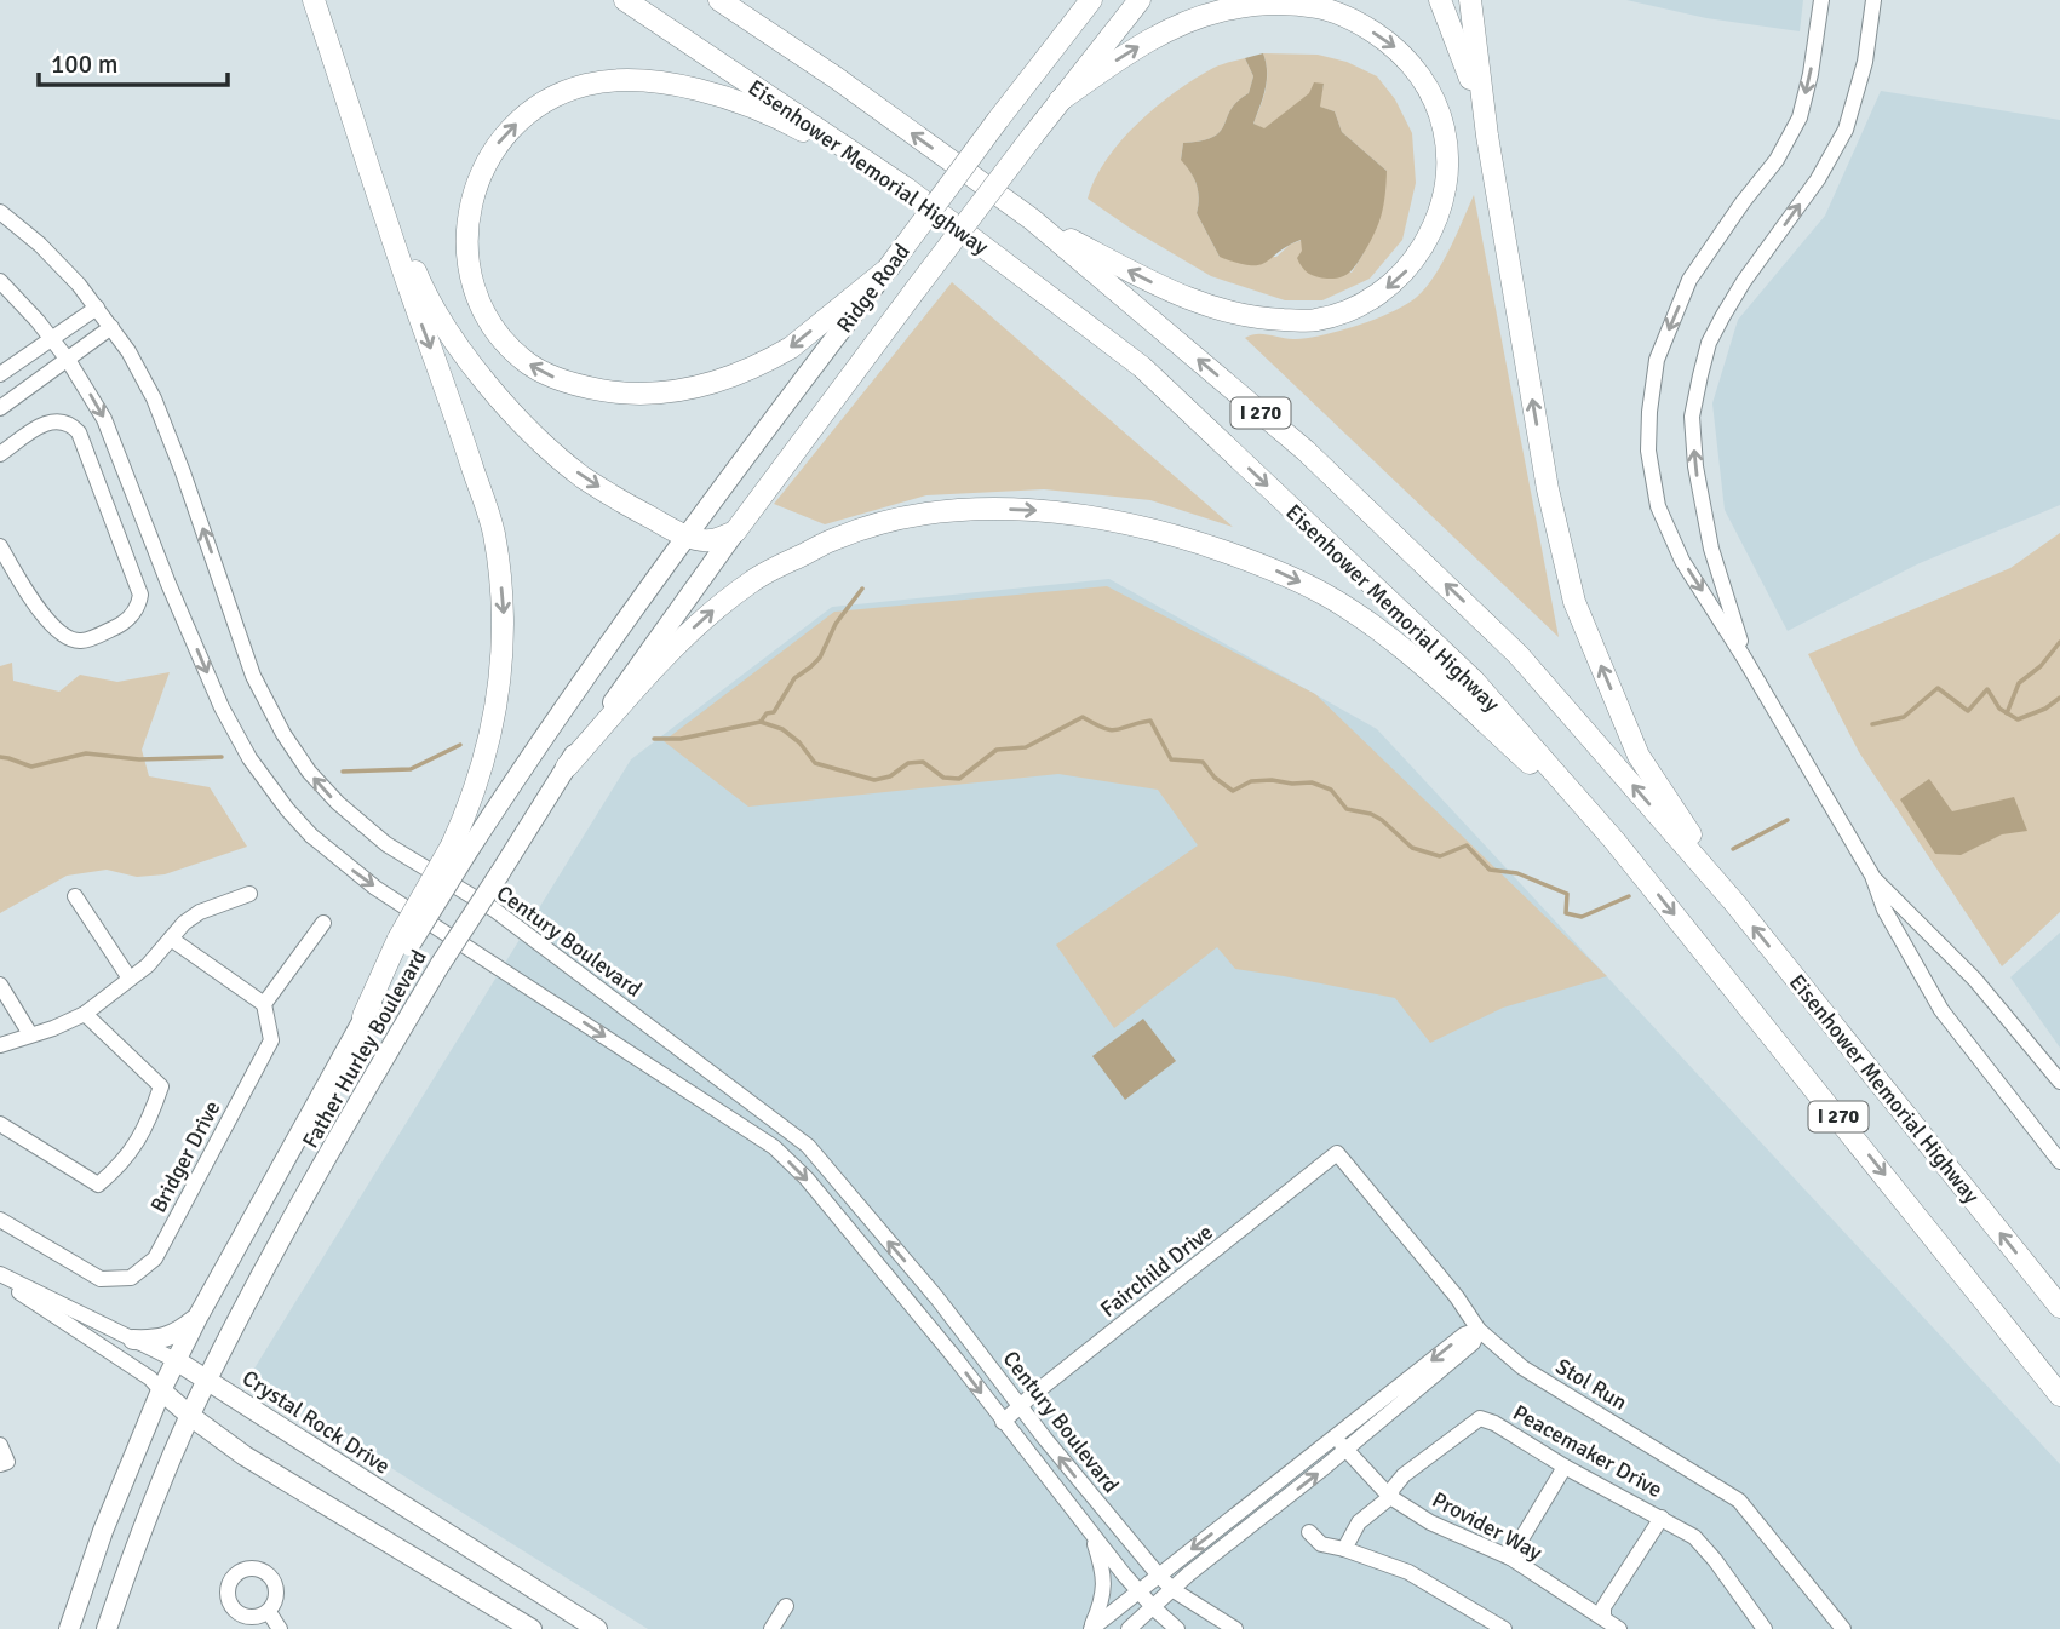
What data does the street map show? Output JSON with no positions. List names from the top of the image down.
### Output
{
  "streets": {
    "highway": ["Eisenhower Memorial Highway", "Ridge Road", "I 270"],
    "main road": ["Father Hurley Boulevard", "Crystal Rock Drive"],
    "street": [
      "Century Boulevard",
      "Bridger Drive",
      "Fairchild Drive",
      "Stol Run",
      "Peacemaker Drive",
      "Provider Way"
    ]
  },
  "crossings": [
    ["Ridge Road", "Father Hurley Boulevard"],
    ["Century Boulevard", "Fairchild Drive"],
    ["Father Hurley Boulevard", "Crystal Rock Drive"],
    ["Fairchild Drive", "Stol Run"],
    ["Peacemaker Drive", "Provider Way"]
  ],
  "scale_bar": "100 m"
}
